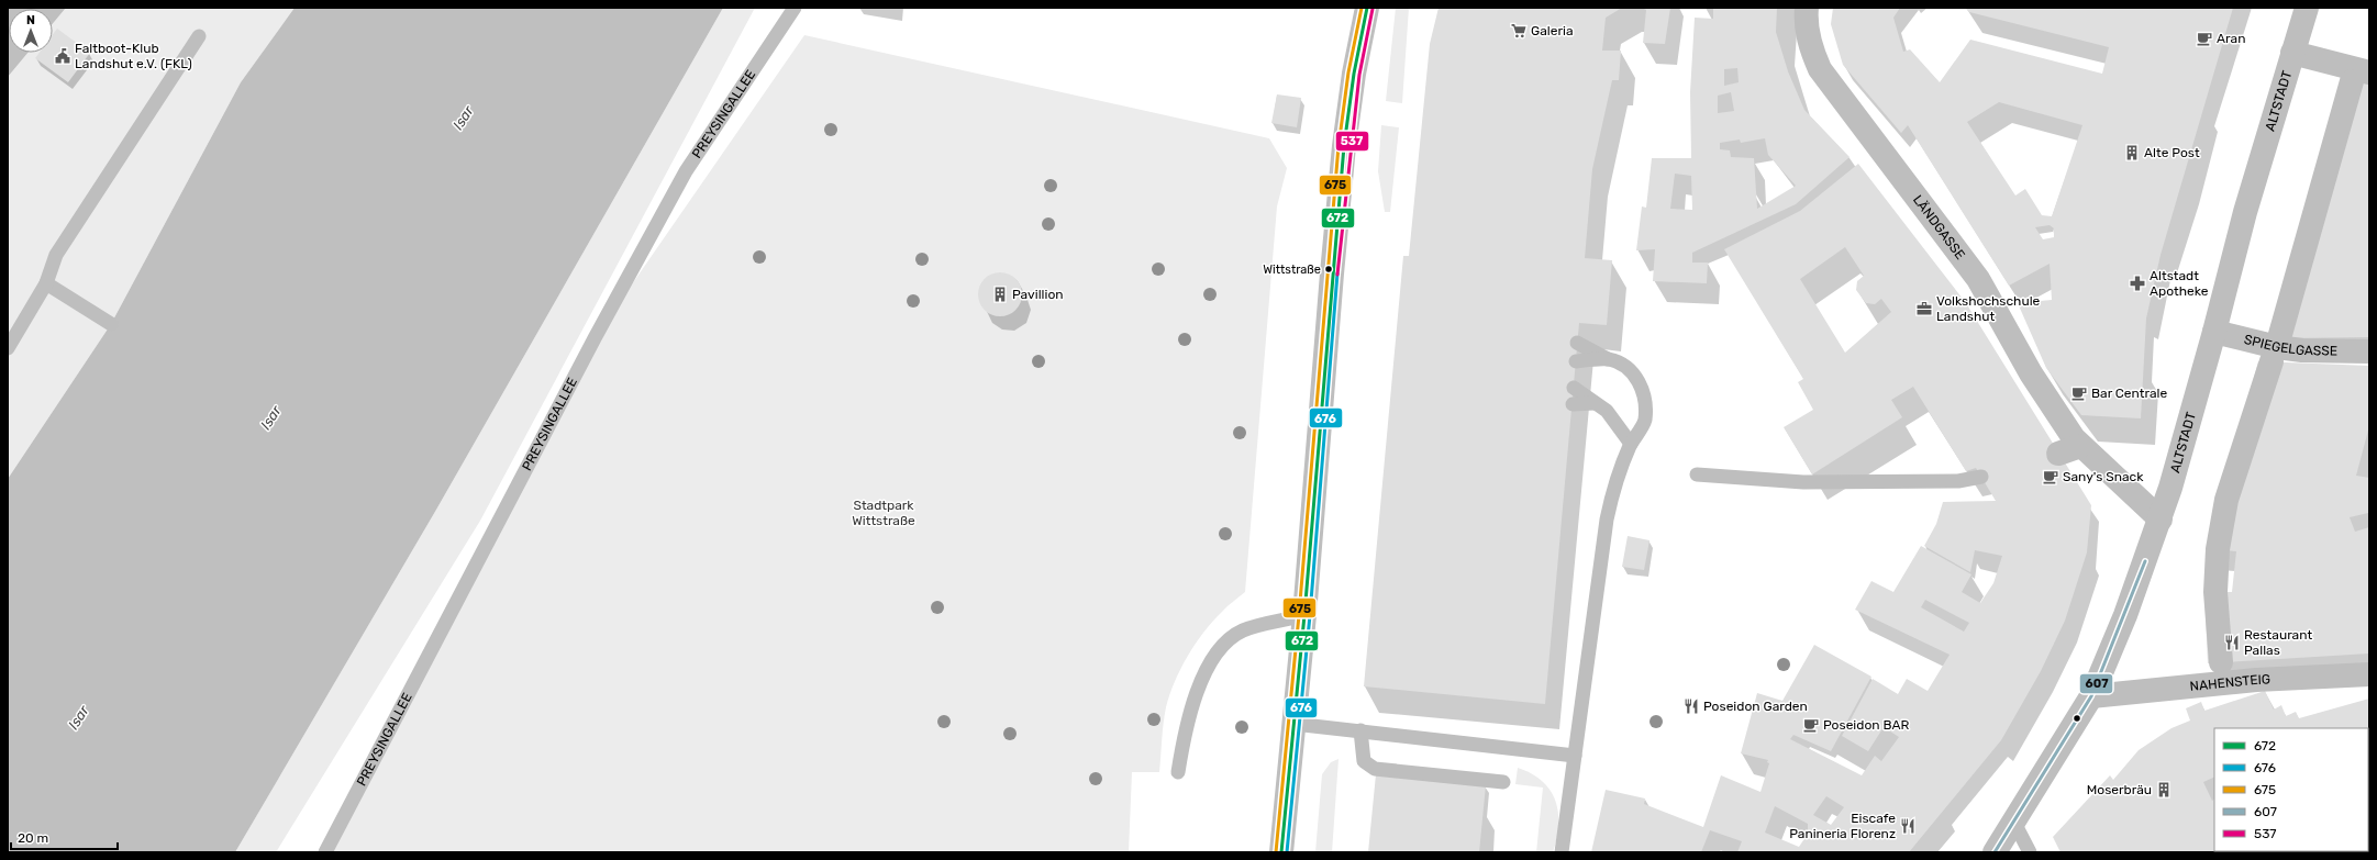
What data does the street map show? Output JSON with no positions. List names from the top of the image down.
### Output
{
  "streets": {
    "street": [
      "ALTSTADT",
      "LÄNDGASSE",
      "SPIEGELGASSE",
      "NAHENSTEIG"
    ],
    "lane": ["PREYSINGALLEE"]
  },
  "crossings": [
    ["ALTSTADT", "LÄNDGASSE"],
    ["ALTSTADT", "SPIEGELGASSE"],
    ["ALTSTADT", "NAHENSTEIG"]
  ],
  "water": ["Isar"],
  "parks": ["Stadtpark Wittstraße"],
  "places": {
    "supermarket": ["Galeria"],
    "cafe": [
      "Aran",
      "Bar Centrale",
      "Sany's Snack",
      "Poseidon BAR"
    ],
    "public building": ["Faltboot-Klub Landshut e.V. (FKL)"],
    "building": ["Alte Post", "Pavillion", "Moserbräu"],
    "other": ["Wittstraße"],
    "pharmacy": ["Altstadt Apotheke"],
    "office": ["Volkshochschule Landshut"],
    "restaurant": ["Restaurant Pallas", "Poseidon Garden", "Eiscafe Panineria Florenz"]
  },
  "lines": [
    "transit line 672",
    "transit line 675",
    "transit line 537",
    "transit line 676",
    "transit line 607"
  ],
  "legend": [
    "672",
    "676",
    "675",
    "607",
    "537"
  ],
  "scale_bar": "20 m",
  "north": "top"
}
